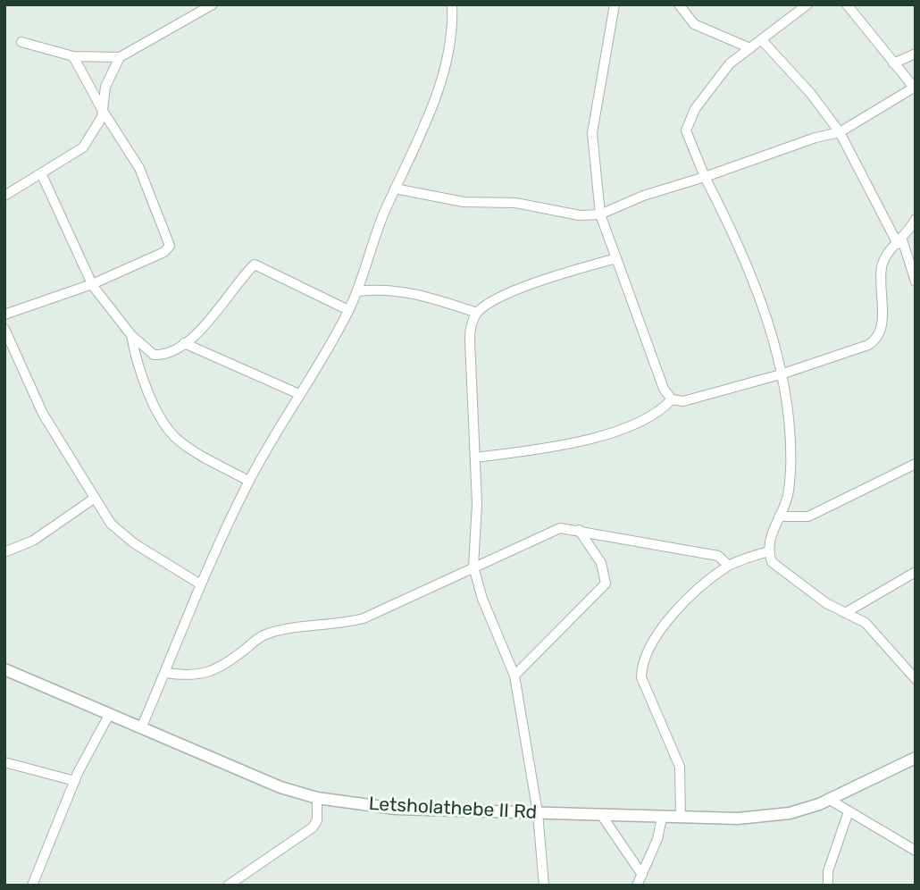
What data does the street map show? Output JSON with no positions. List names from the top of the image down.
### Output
{
  "streets": {
    "street": ["Letsholathebe II Rd"]
  }
}
